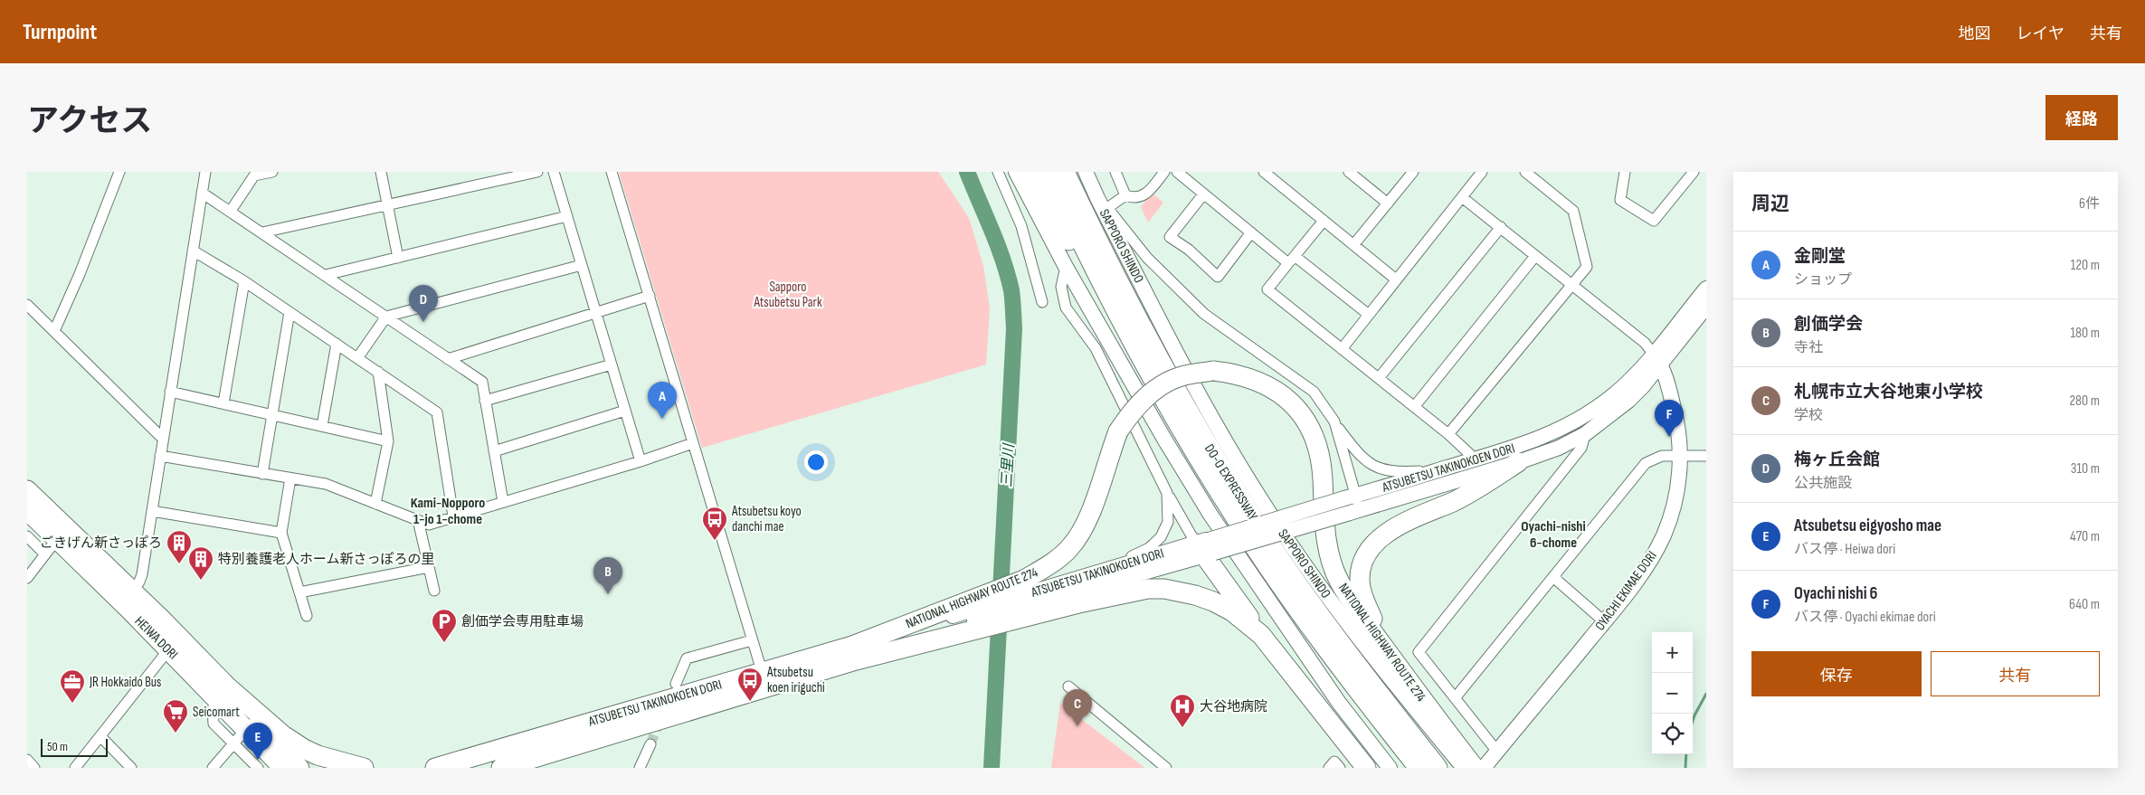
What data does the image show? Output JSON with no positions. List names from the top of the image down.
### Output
{
  "streets": {
    "highway": [
      "ATSUBETSU TAKINOKOEN DORI",
      "DO-O EXPRESSWAY",
      "NATIONAL HIGHWAY ROUTE 274",
      "HEIWA DORI"
    ],
    "street": ["SAPPORO SHINDO", "OYACHI EKIMAE DORI"]
  },
  "crossings": [
    ["ATSUBETSU TAKINOKOEN DORI", "OYACHI EKIMAE DORI"],
    ["ATSUBETSU TAKINOKOEN DORI", "NATIONAL HIGHWAY ROUTE 274"],
    ["OYACHI EKIMAE DORI", "NATIONAL HIGHWAY ROUTE 274"]
  ],
  "districts": ["Kami-Nopporo 1-jo 1-chome", "Oyachi-nishi 6-chome"],
  "water": ["三里川"],
  "parks": ["Sapporo Atsubetsu Park"],
  "places": {
    "bus stop": ["Atsubetsu koyo danchi mae", "Atsubetsu koen iriguchi"],
    "building": ["ごきげん新さっぽろ", "特別養護老人ホーム新さっぽろの里"],
    "parking": ["創価学会専用駐車場"],
    "office": ["JR Hokkaido Bus"],
    "hospital": ["大谷地病院"],
    "supermarket": ["Seicomart"]
  },
  "scale_bar": "50 m",
  "page": {
    "header": "Turnpoint",
    "nav": ["地図", "レイヤ", "共有"],
    "title": "アクセス",
    "buttons": [
      "経路",
      ["保存", "共有"]
    ],
    "heading": ["周辺", "6件"],
    "list": [
      {
        "mark": "A",
        "name": "金剛堂",
        "note": "ショップ",
        "value": "120 m"
      },
      {
        "mark": "B",
        "name": "創価学会",
        "note": "寺社",
        "value": "180 m"
      },
      {
        "mark": "C",
        "name": "札幌市立大谷地東小学校",
        "note": "学校",
        "value": "280 m"
      },
      {
        "mark": "D",
        "name": "梅ヶ丘会館",
        "note": "公共施設",
        "value": "310 m"
      },
      {
        "mark": "E",
        "name": "Atsubetsu eigyosho mae",
        "note": "バス停 · Heiwa dori",
        "value": "470 m"
      },
      {
        "mark": "F",
        "name": "Oyachi nishi 6",
        "note": "バス停 · Oyachi ekimae dori",
        "value": "640 m"
      }
    ],
    "pins": [
      "D",
      "A",
      "F",
      "B",
      "C",
      "E"
    ],
    "map_buttons": ["+", "−"],
    "scale": "50 m"
  }
}
